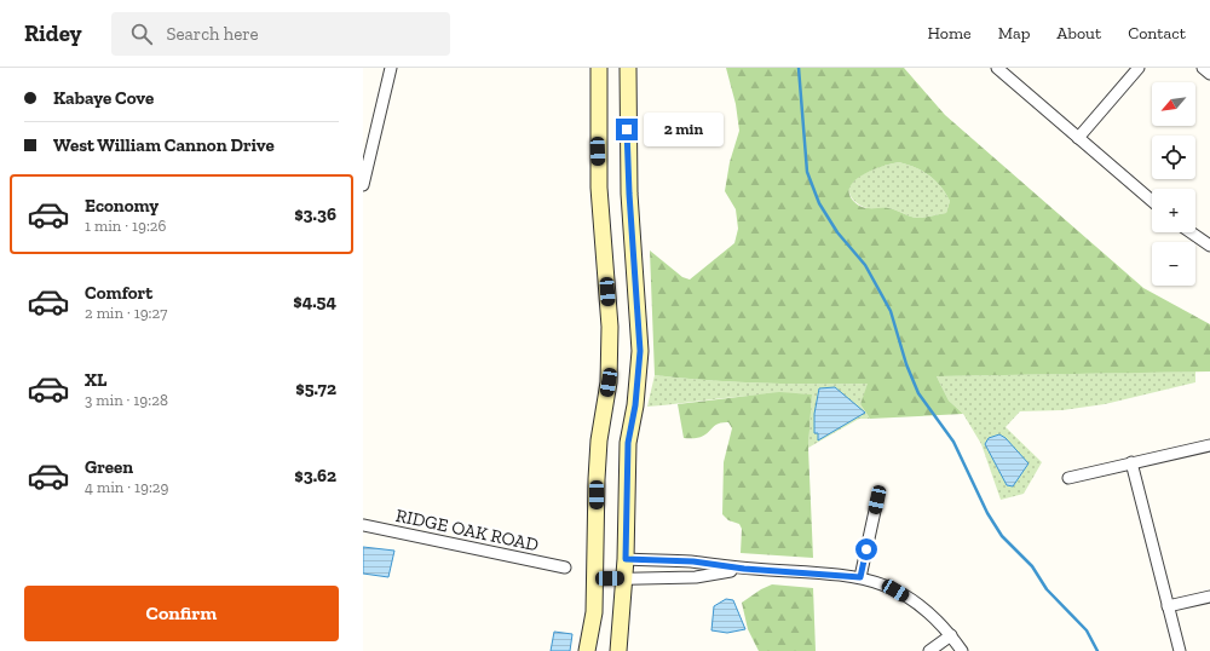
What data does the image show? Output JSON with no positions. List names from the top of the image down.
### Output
{
  "streets": {
    "street": ["RIDGE OAK ROAD"]
  },
  "north": "bottom left",
  "page": {
    "header": "Ridey",
    "search": "Search here",
    "nav": [
      "Home",
      "Map",
      "About",
      "Contact"
    ],
    "banner": ["Kabaye Cove", "West William Cannon Drive"],
    "map_buttons": ["+", "−"],
    "bubble": "2 min",
    "list": [
      {
        "name": "Economy",
        "note": "1 min · 19:26",
        "value": "$3.36"
      },
      {
        "name": "Comfort",
        "note": "2 min · 19:27",
        "value": "$4.54"
      },
      {
        "name": "XL",
        "note": "3 min · 19:28",
        "value": "$5.72"
      },
      {
        "name": "Green",
        "note": "4 min · 19:29",
        "value": "$3.62"
      }
    ],
    "buttons": "Confirm"
  }
}
